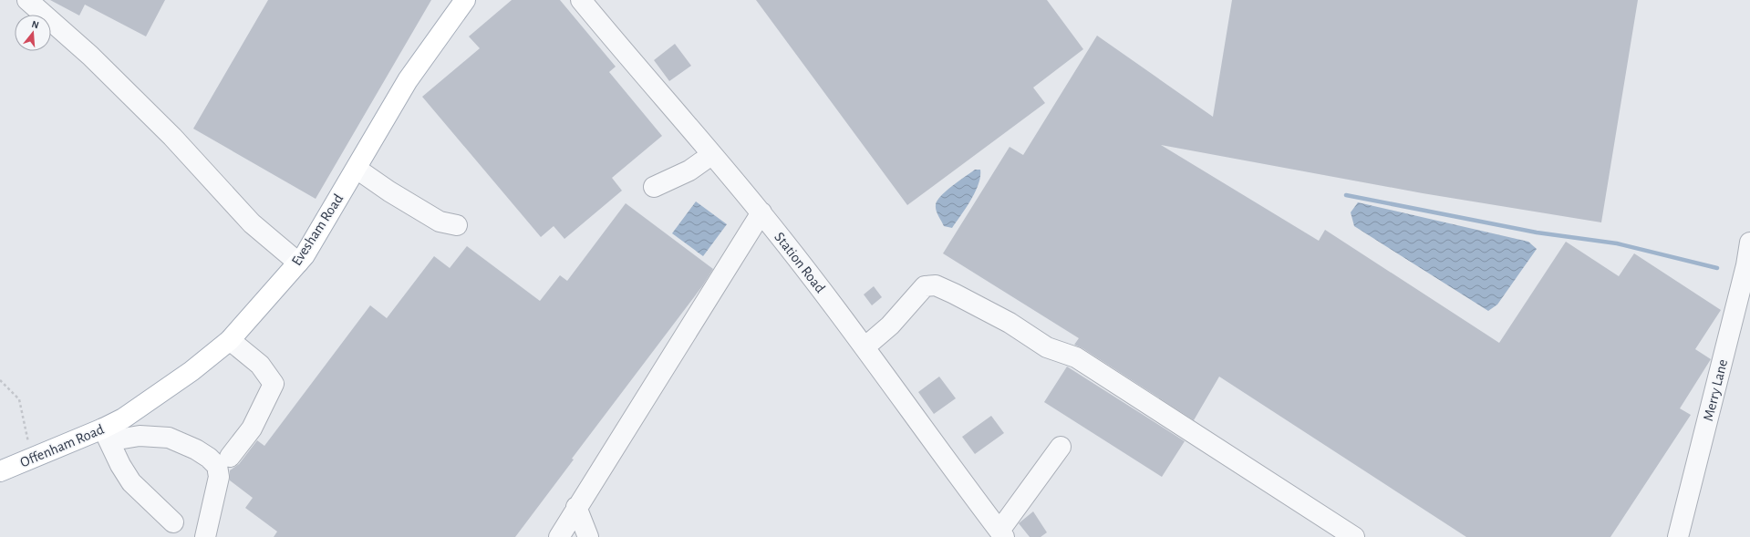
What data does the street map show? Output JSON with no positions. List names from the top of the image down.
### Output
{
  "streets": {
    "main road": ["Evesham Road", "Offenham Road"],
    "street": ["Station Road", "Merry Lane"]
  },
  "crossings": [
    ["Evesham Road", "Offenham Road"]
  ],
  "north": "top"
}
